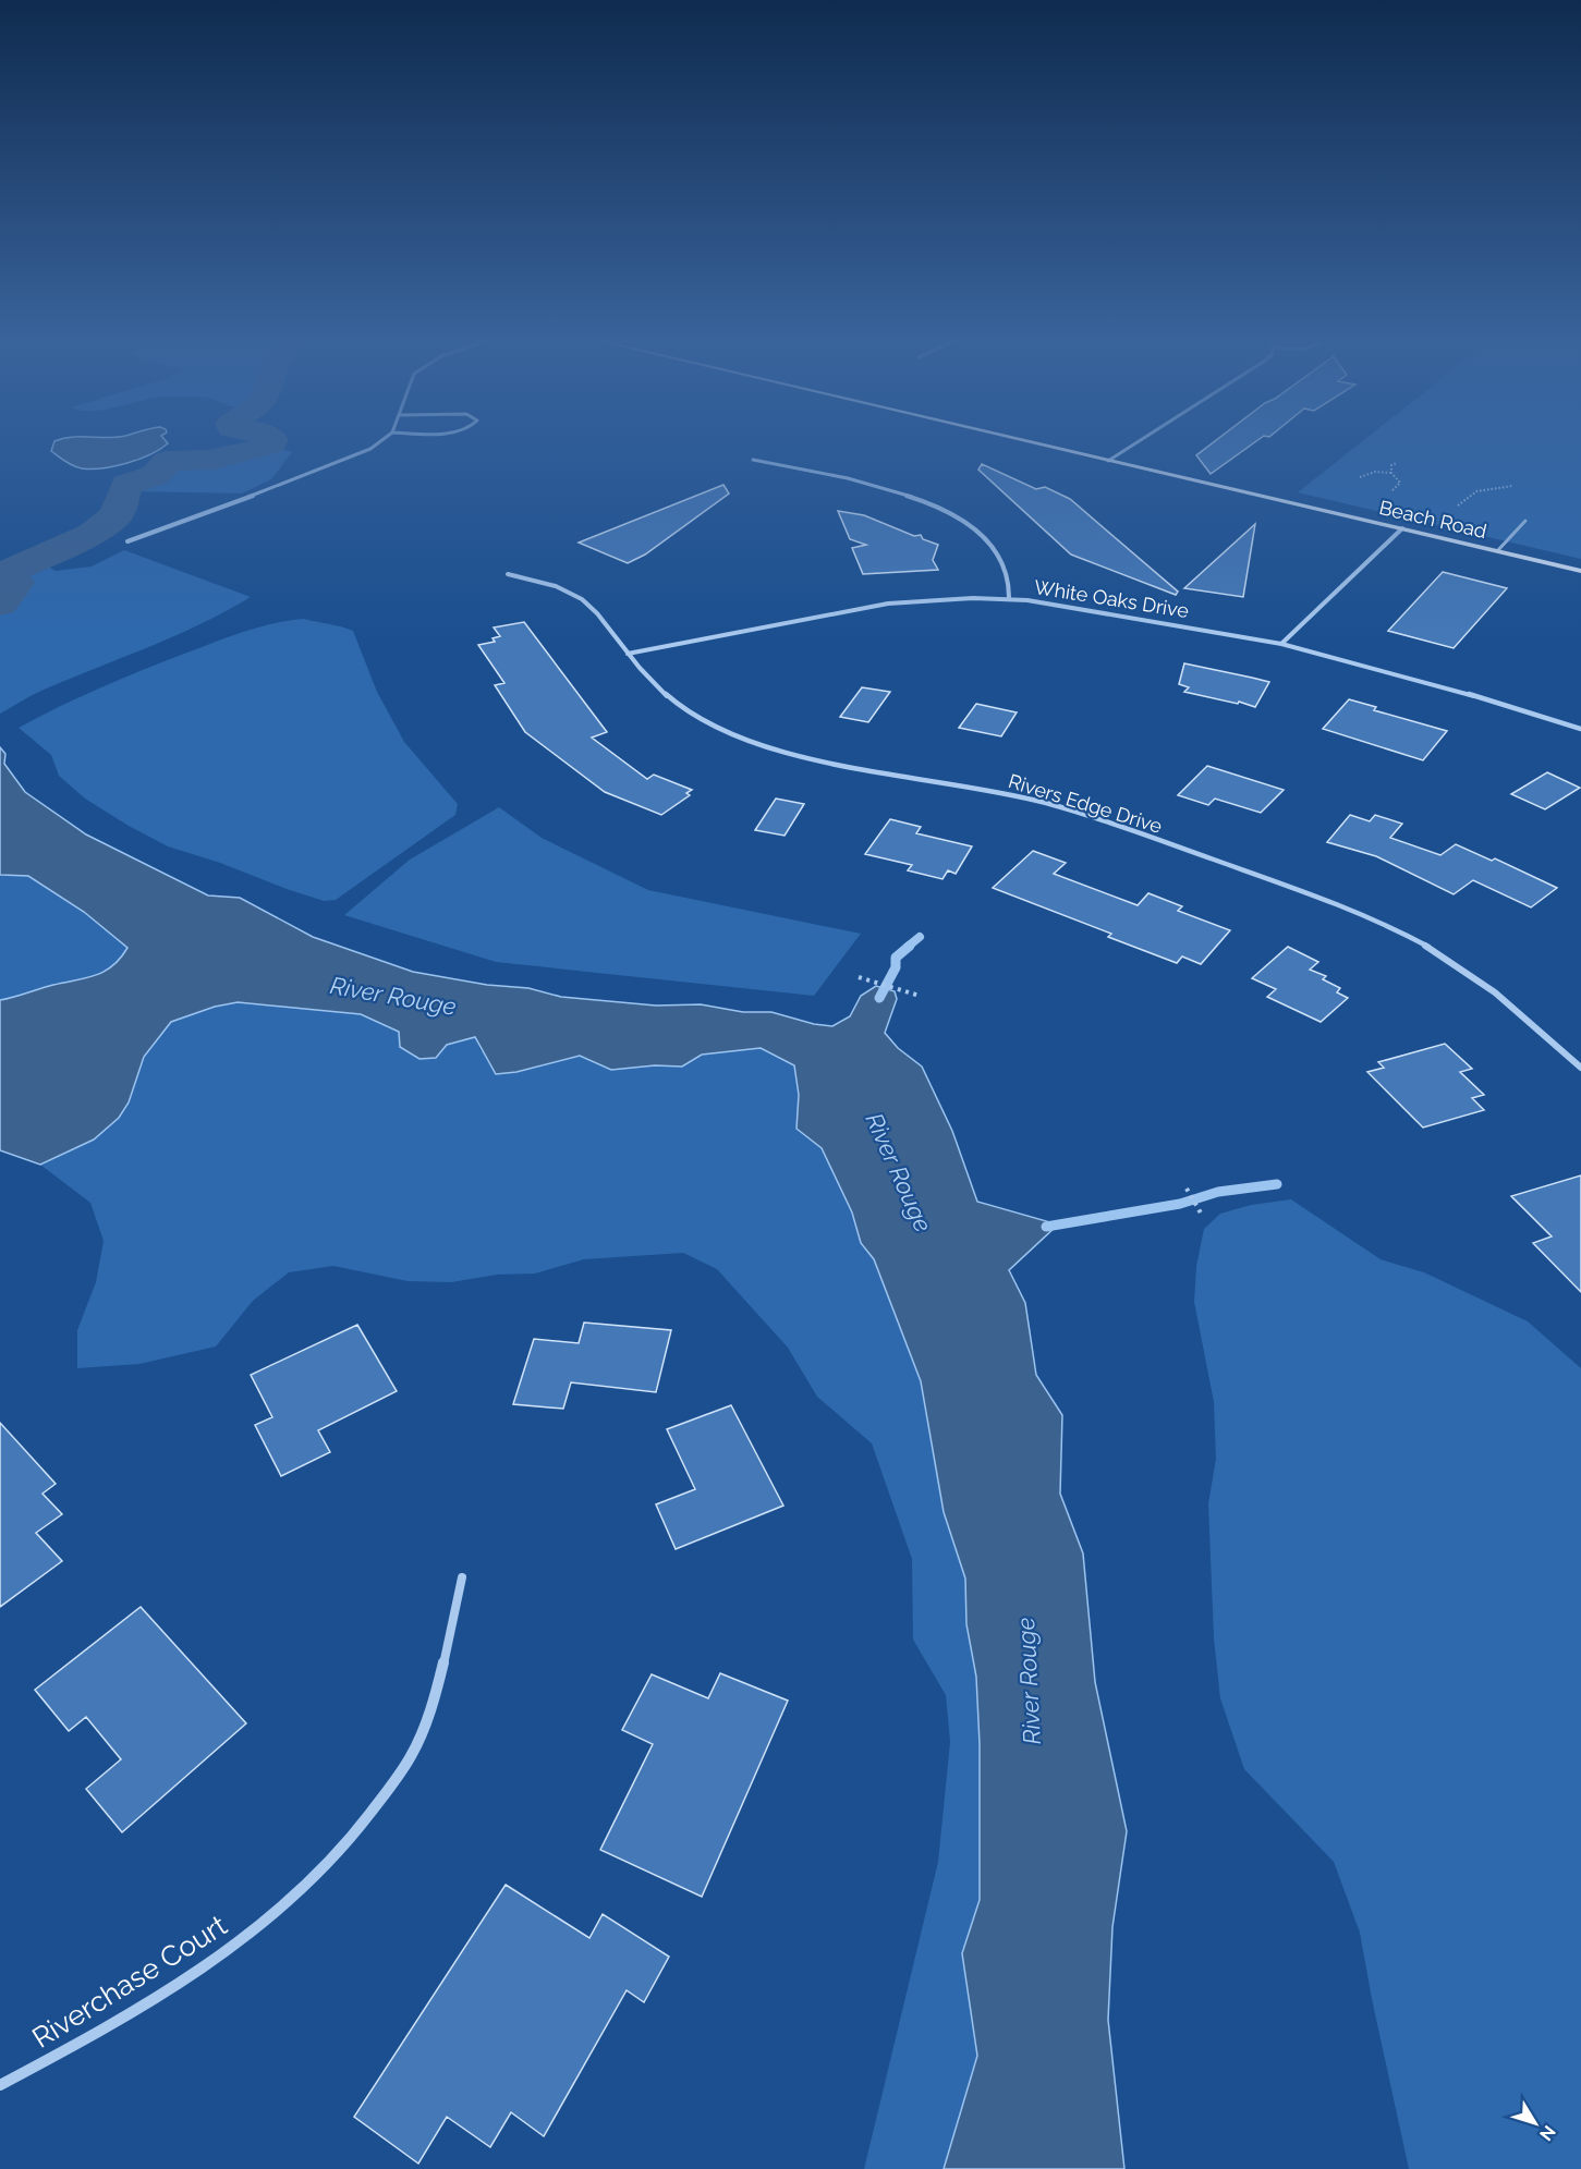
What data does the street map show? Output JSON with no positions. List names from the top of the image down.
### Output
{
  "streets": {
    "street": [
      "Beach Road",
      "White Oaks Drive",
      "Rivers Edge Drive",
      "Riverchase Court"
    ]
  },
  "crossings": [
    ["White Oaks Drive", "Rivers Edge Drive"]
  ],
  "water": ["River Rouge"],
  "north": "bottom right"
}
